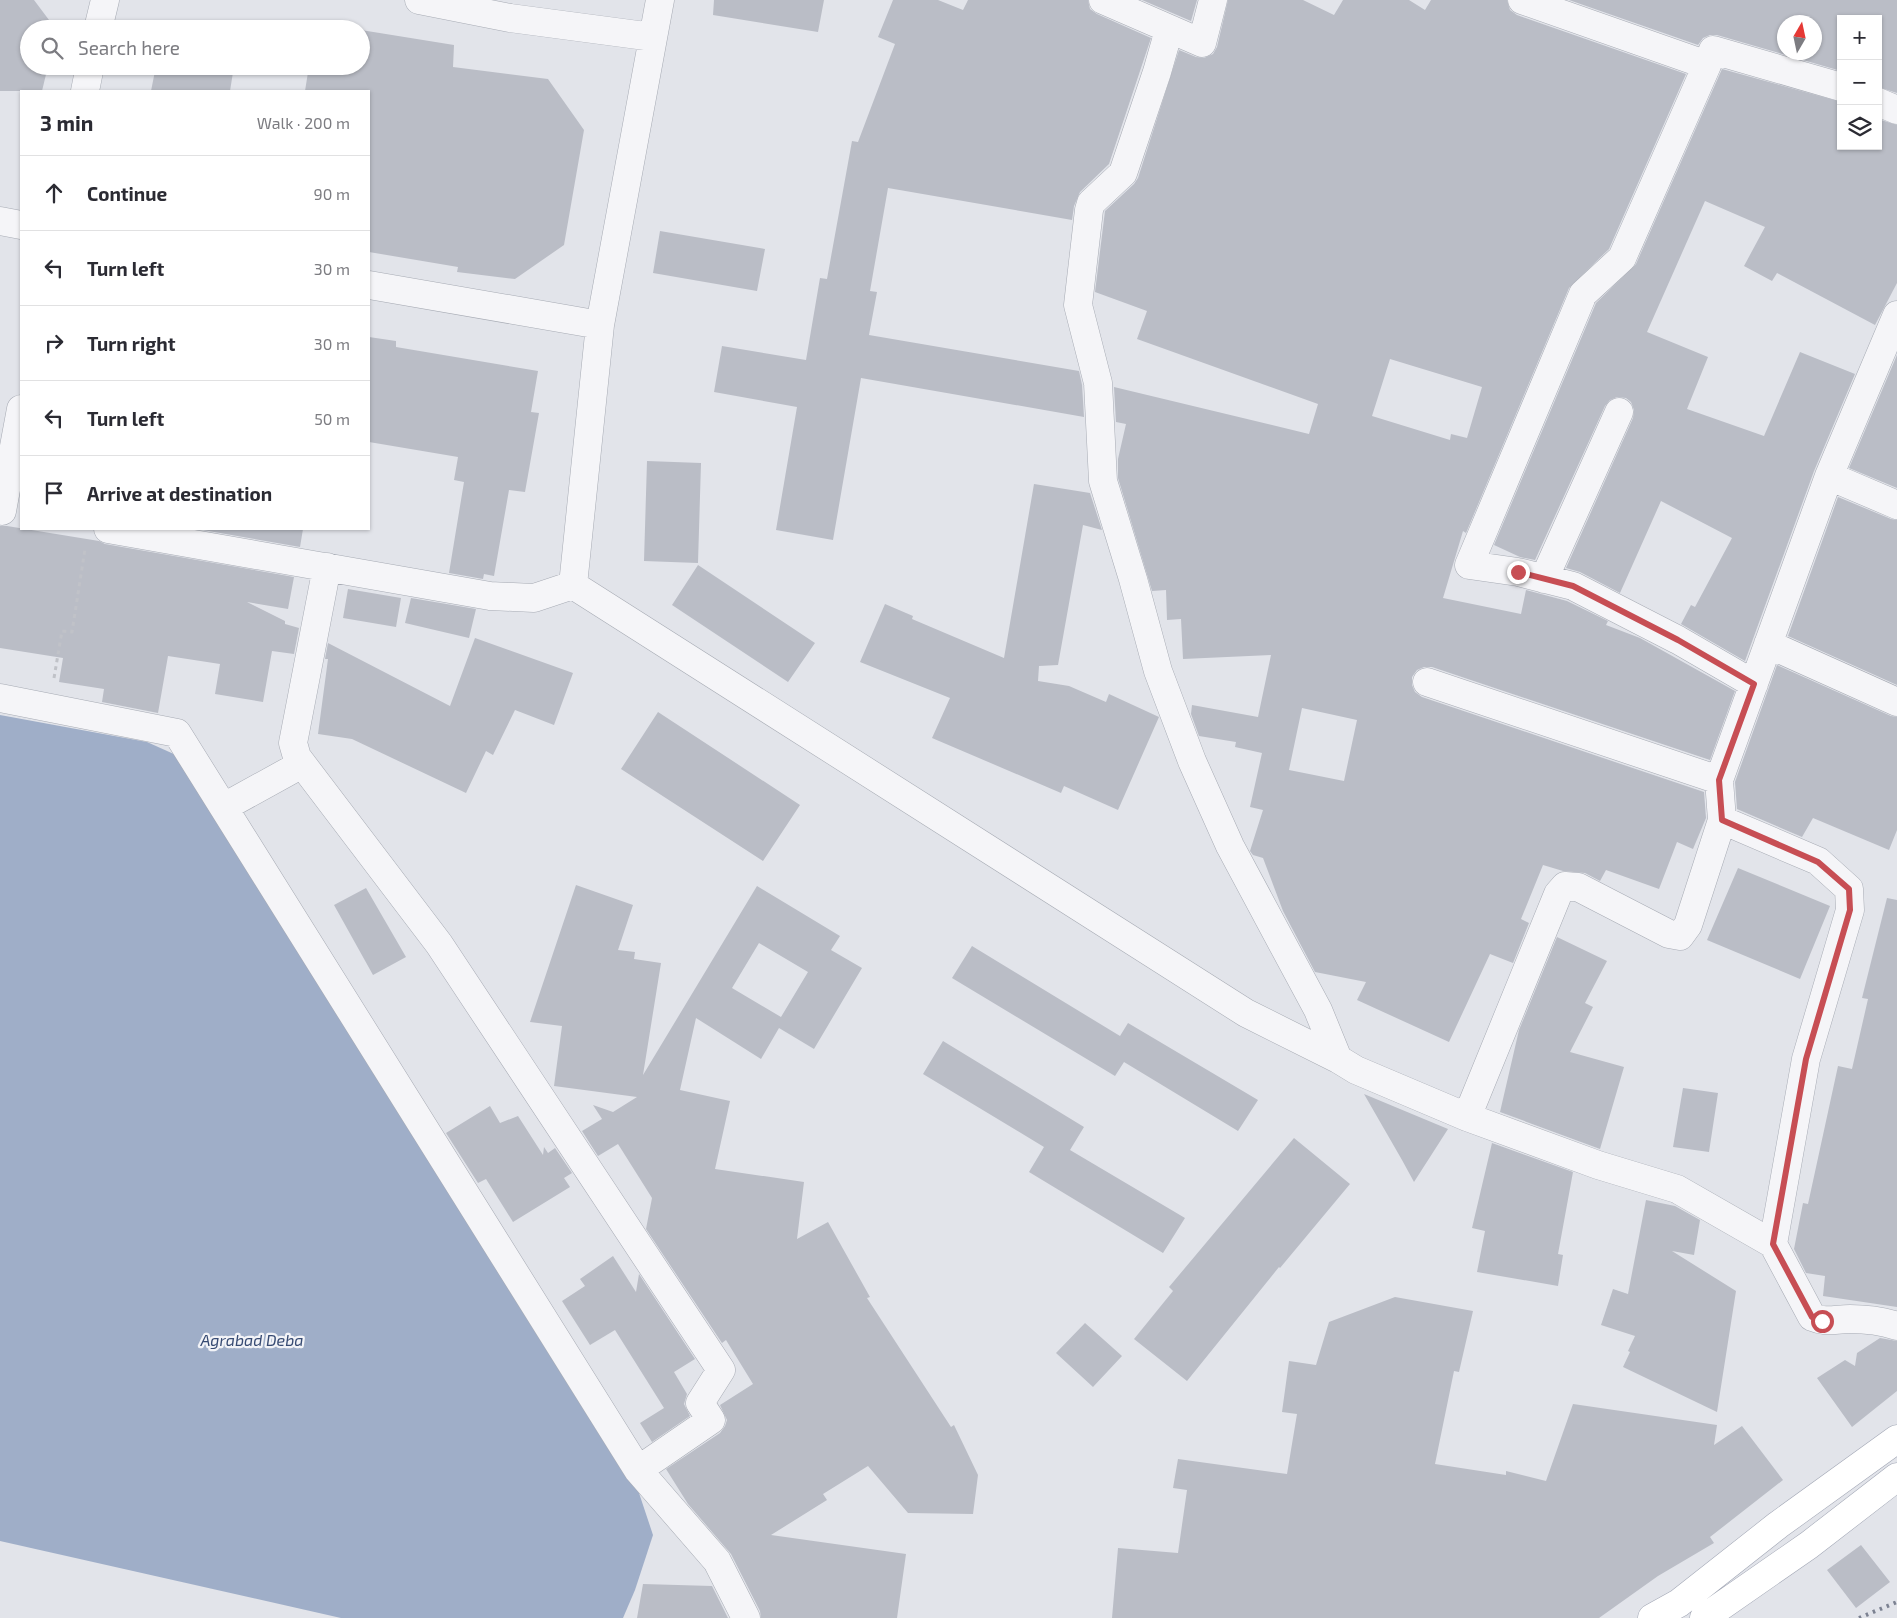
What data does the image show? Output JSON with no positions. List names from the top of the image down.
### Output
{
  "water": ["Agrabad Deba"],
  "north": "top",
  "page": {
    "map_buttons": ["+", "−"],
    "search": "Search here",
    "heading": ["3 min", "Walk · 200 m"],
    "list": [
      ["Continue", "90 m"],
      ["Turn left", "30 m"],
      ["Turn right", "30 m"],
      ["Turn left", "50 m"],
      "Arrive at destination"
    ]
  }
}
